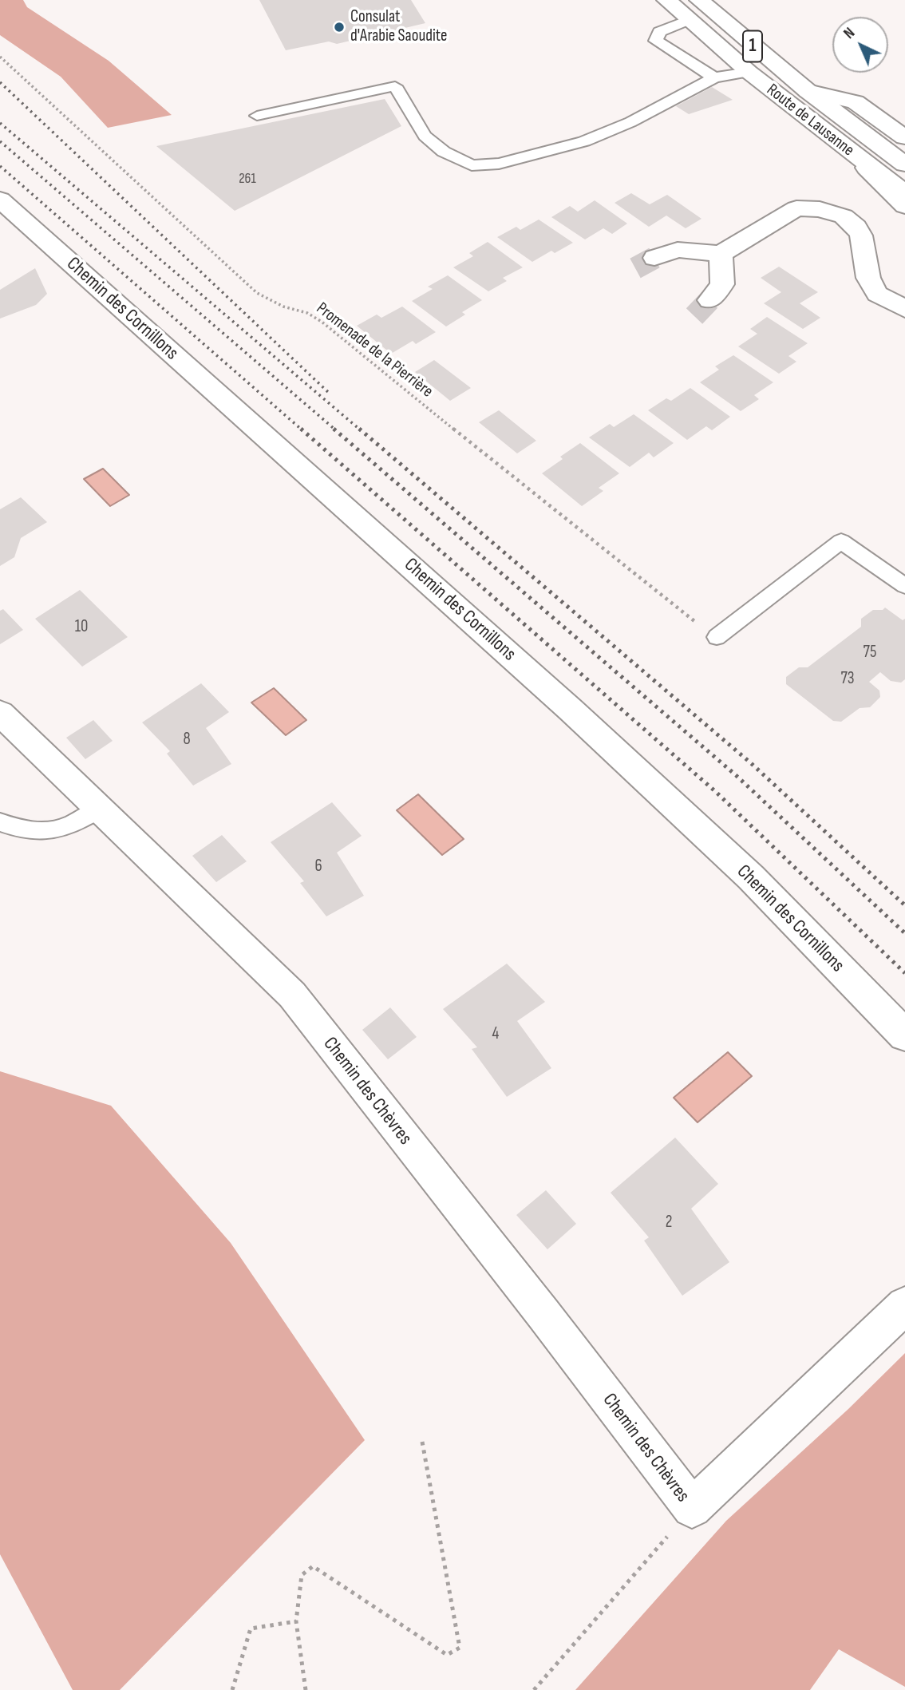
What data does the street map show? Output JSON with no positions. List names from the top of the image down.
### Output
{
  "streets": {
    "street": [
      "1",
      "Route de Lausanne",
      "Chemin des Cornillons",
      "Chemin des Chèvres"
    ],
    "path": ["Promenade de la Pierrière"]
  },
  "places": ["Consulat d'Arabie Saoudite"],
  "house_numbers": [
    "261",
    "10",
    "75",
    "73",
    "8",
    "6",
    "4",
    "2"
  ],
  "north": "top left"
}
